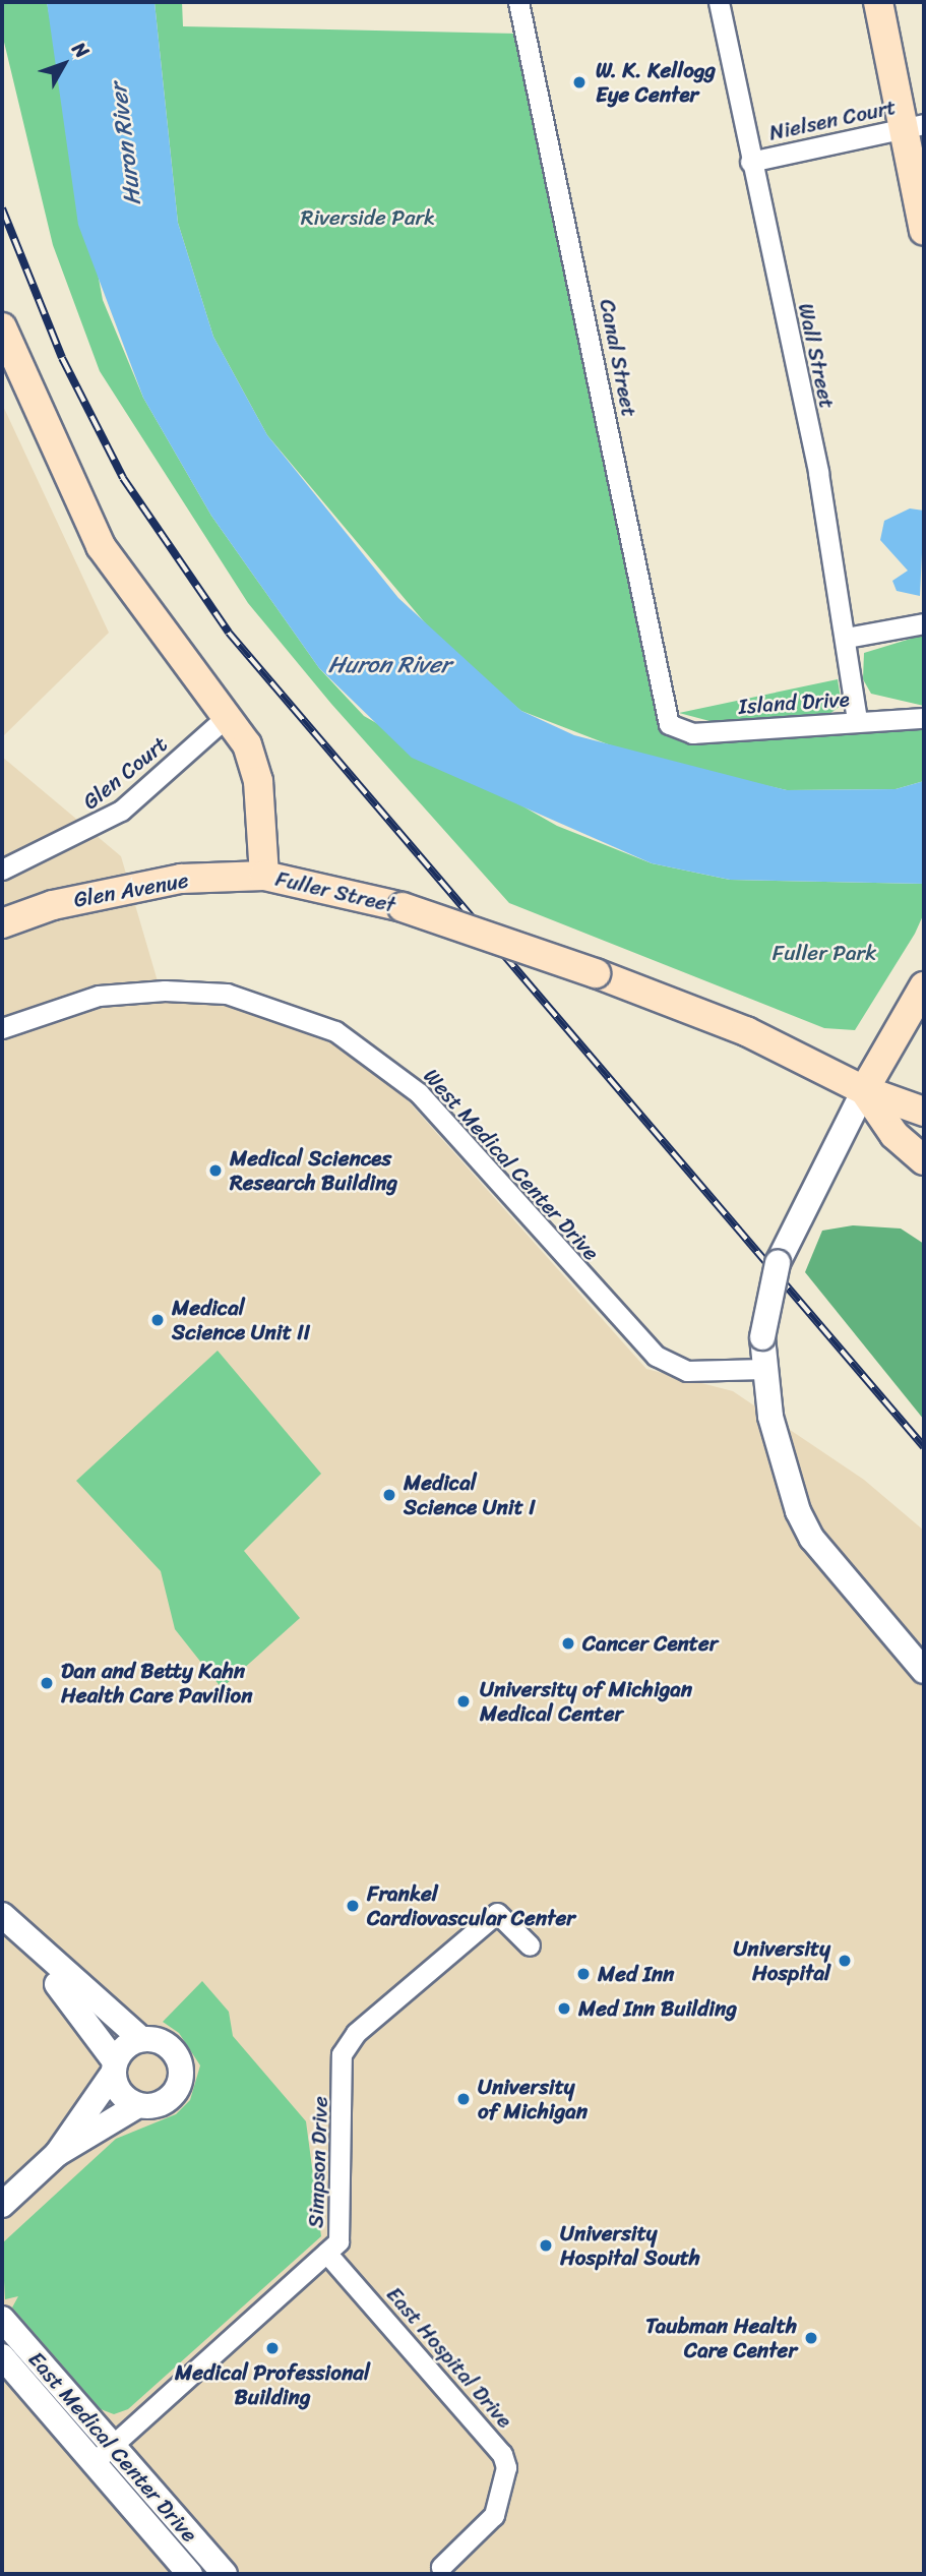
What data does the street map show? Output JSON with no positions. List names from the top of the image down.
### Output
{
  "streets": {
    "main road": ["Glen Avenue", "Fuller Street"],
    "street": [
      "Nielsen Court",
      "Wall Street",
      "Canal Street",
      "Island Drive",
      "Glen Court",
      "West Medical Center Drive",
      "Simpson Drive",
      "East Hospital Drive",
      "East Medical Center Drive"
    ]
  },
  "crossings": [
    ["Nielsen Court", "Wall Street"],
    ["Wall Street", "Island Drive"],
    ["Canal Street", "Island Drive"],
    ["Glen Court", "Fuller Street"],
    ["Glen Avenue", "Fuller Street"],
    ["Simpson Drive", "East Hospital Drive"],
    ["Simpson Drive", "East Medical Center Drive"]
  ],
  "water": ["Huron River"],
  "parks": ["Riverside Park", "Fuller Park"],
  "places": [
    "W. K. Kellogg Eye Center",
    "Medical Sciences Research Building",
    "Medical Science Unit II",
    "Medical Science Unit I",
    "Cancer Center",
    "Dan and Betty Kahn Health Care Pavilion",
    "University of Michigan Medical Center",
    "Frankel Cardiovascular Center",
    "University Hospital",
    "Med Inn",
    "Med Inn Building",
    "University of Michigan",
    "University Hospital South",
    "Taubman Health Care Center",
    "Medical Professional Building"
  ],
  "north": "top right"
}
